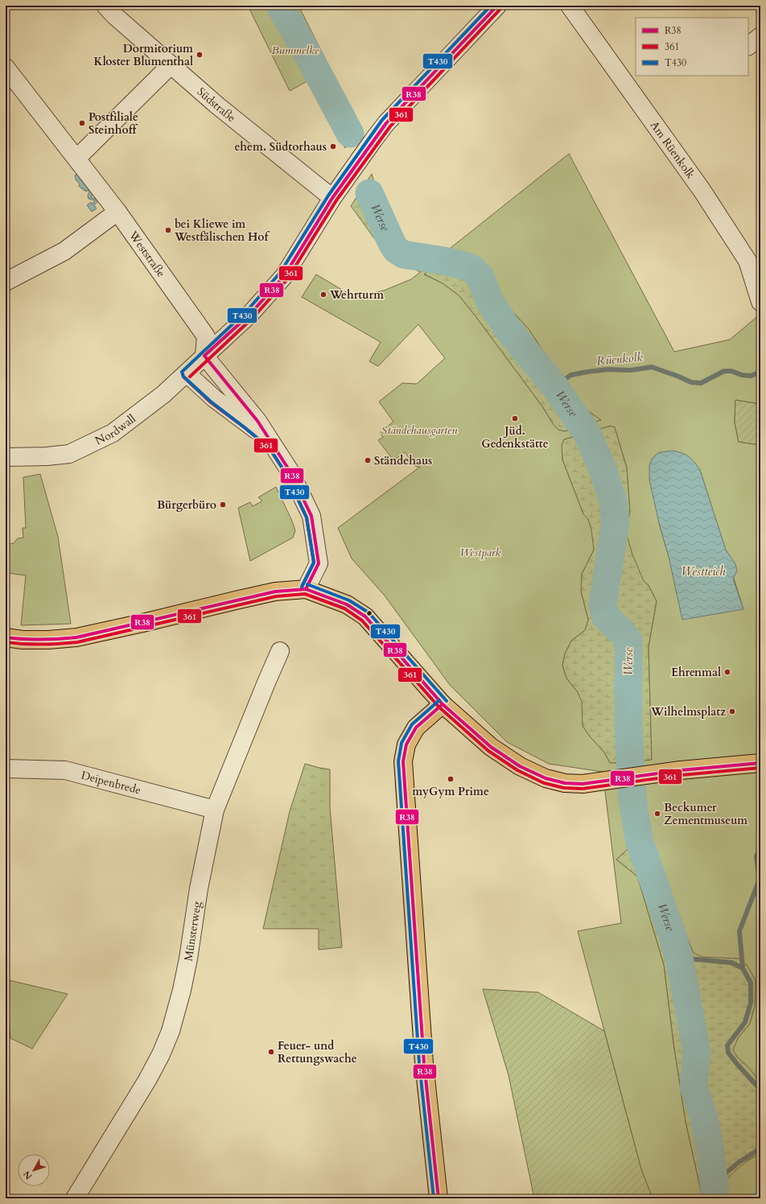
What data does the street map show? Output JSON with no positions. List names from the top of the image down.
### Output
{
  "streets": {
    "street": [
      "Südstraße",
      "Am Rüenkolk",
      "Weststraße",
      "Nordwall",
      "Deipenbrede",
      "Münsterweg"
    ]
  },
  "crossings": [
    ["Südstraße", "Nordwall"],
    ["Weststraße", "Nordwall"],
    ["Deipenbrede", "Münsterweg"]
  ],
  "water": ["Werse", "Rüenkolk", "Westteich"],
  "parks": ["Bummelke", "Ständehausgarten", "Westpark"],
  "places": [
    "Dormitorium Kloster Blumenthal",
    "Postfiliale Steinhoff",
    "ehem. Südtorhaus",
    "bei Kliewe im Westfälischen Hof",
    "Wehrturm",
    "Jüd. Gedenkstätte",
    "Ständehaus",
    "Bürgerbüro",
    "Ehrenmal",
    "Wilhelmsplatz",
    "myGym Prime",
    "Beckumer Zementmuseum",
    "Feuer- und Rettungswache"
  ],
  "lines": ["transit line R38", "transit line T430", "transit line 361"],
  "legend": ["R38", "361", "T430"],
  "north": "bottom left"
}
